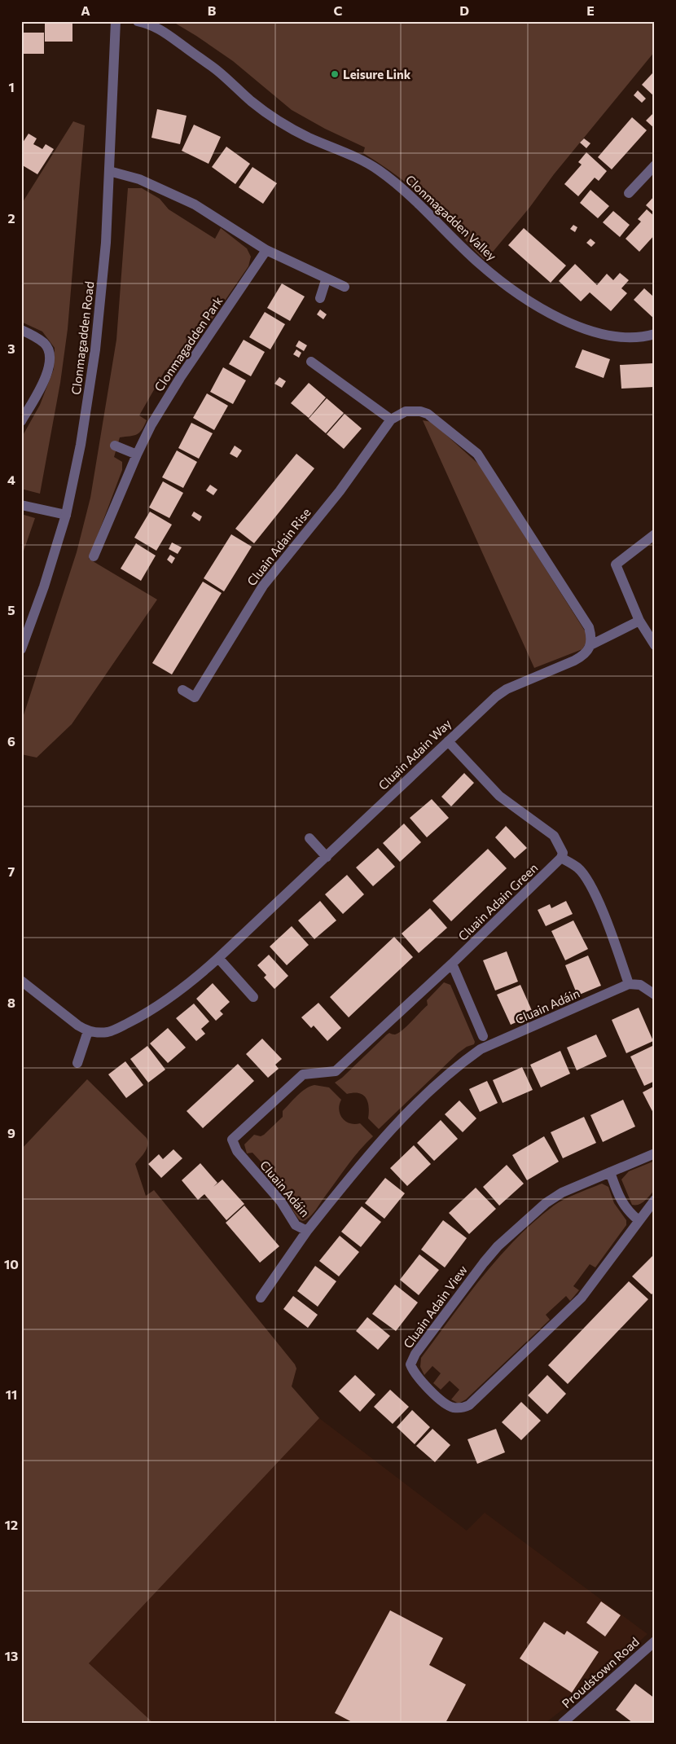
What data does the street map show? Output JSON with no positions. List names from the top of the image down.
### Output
{
  "streets": {
    "street": [
      "Clonmagadden Valley",
      "Clonmagadden Road",
      "Clonmagadden Park",
      "Cluain Adain Rise",
      "Cluain Adain Way",
      "Cluain Adain Green",
      "Cluain Adáin",
      "Cluain Adain View",
      "Proudstown Road"
    ]
  },
  "crossings": [
    ["Cluain Adain Rise", "Cluain Adain Way"],
    ["Cluain Adain Green", "Cluain Adáin"]
  ],
  "places": ["Leisure Link"],
  "grid": {
    "columns": [
      "A",
      "B",
      "C",
      "D",
      "E"
    ],
    "rows": [
      "1",
      "2",
      "3",
      "4",
      "5",
      "6",
      "7",
      "8",
      "9",
      "10",
      "11",
      "12",
      "13"
    ]
  }
}
